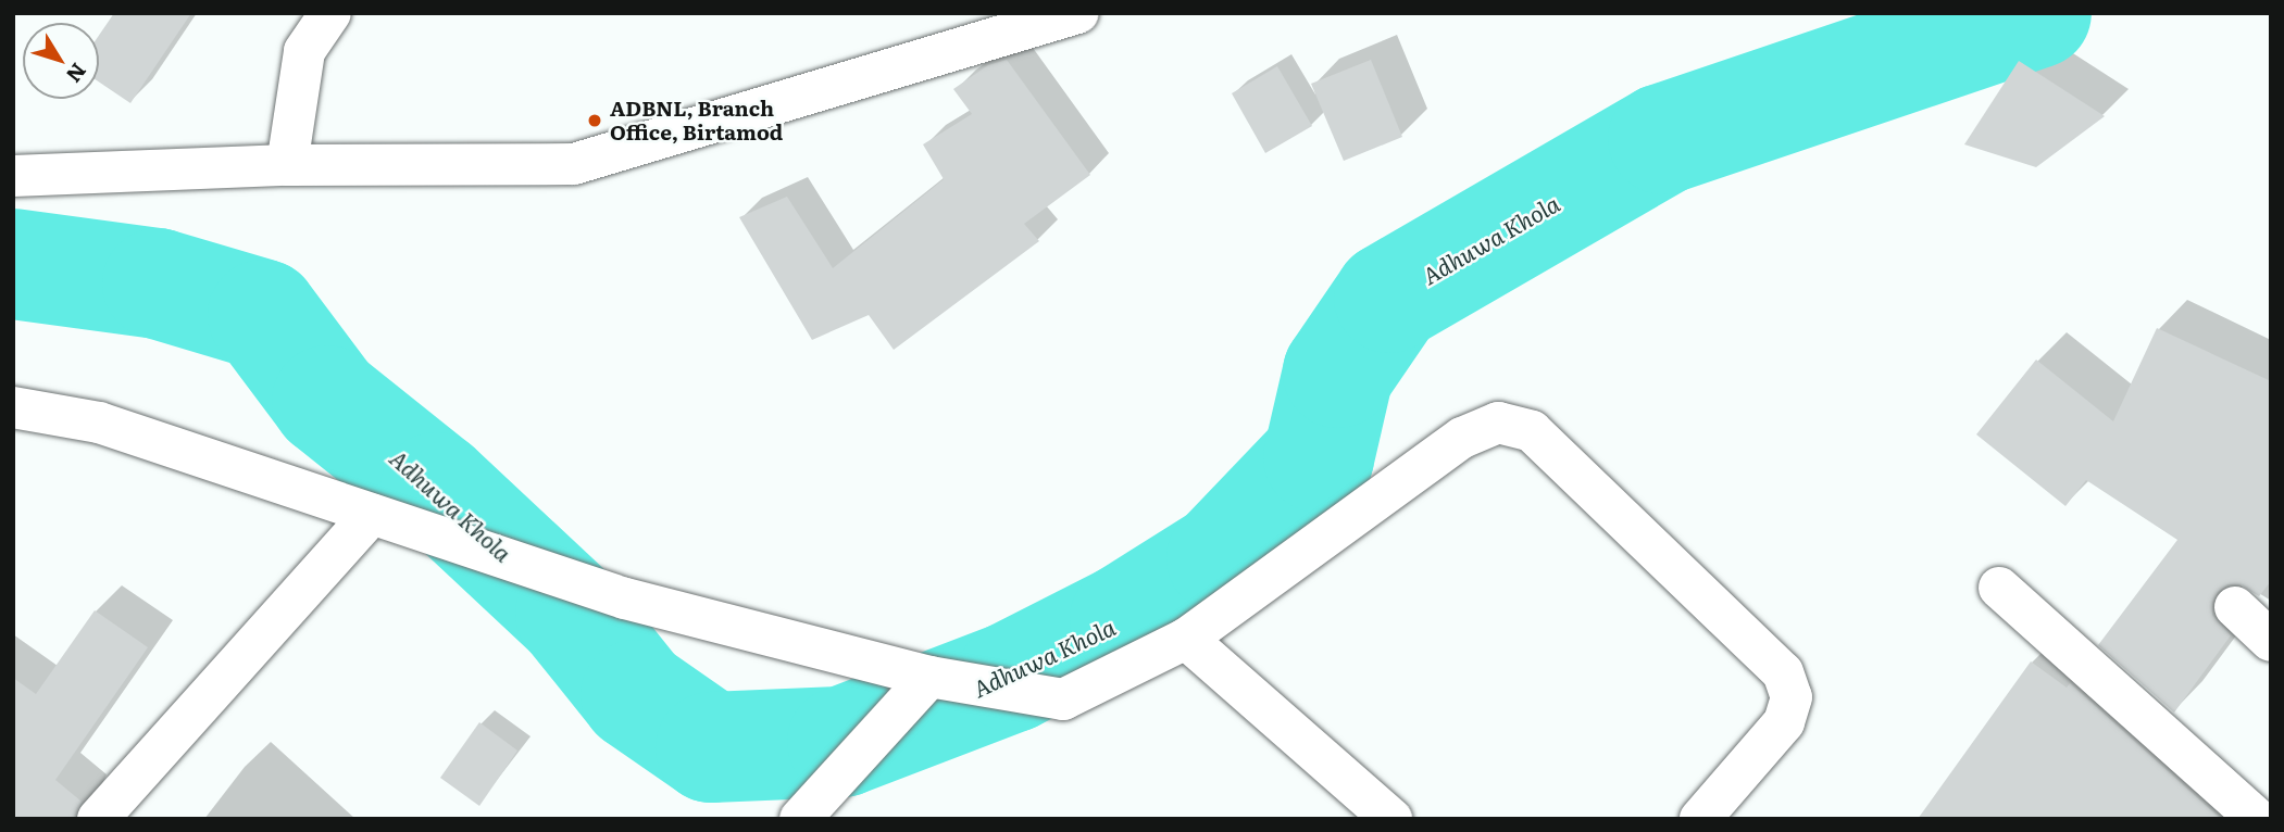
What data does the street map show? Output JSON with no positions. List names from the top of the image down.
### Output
{
  "water": ["Adhuwa Khola"],
  "places": ["ADBNL, Branch Office, Birtamod"],
  "north": "bottom right"
}
